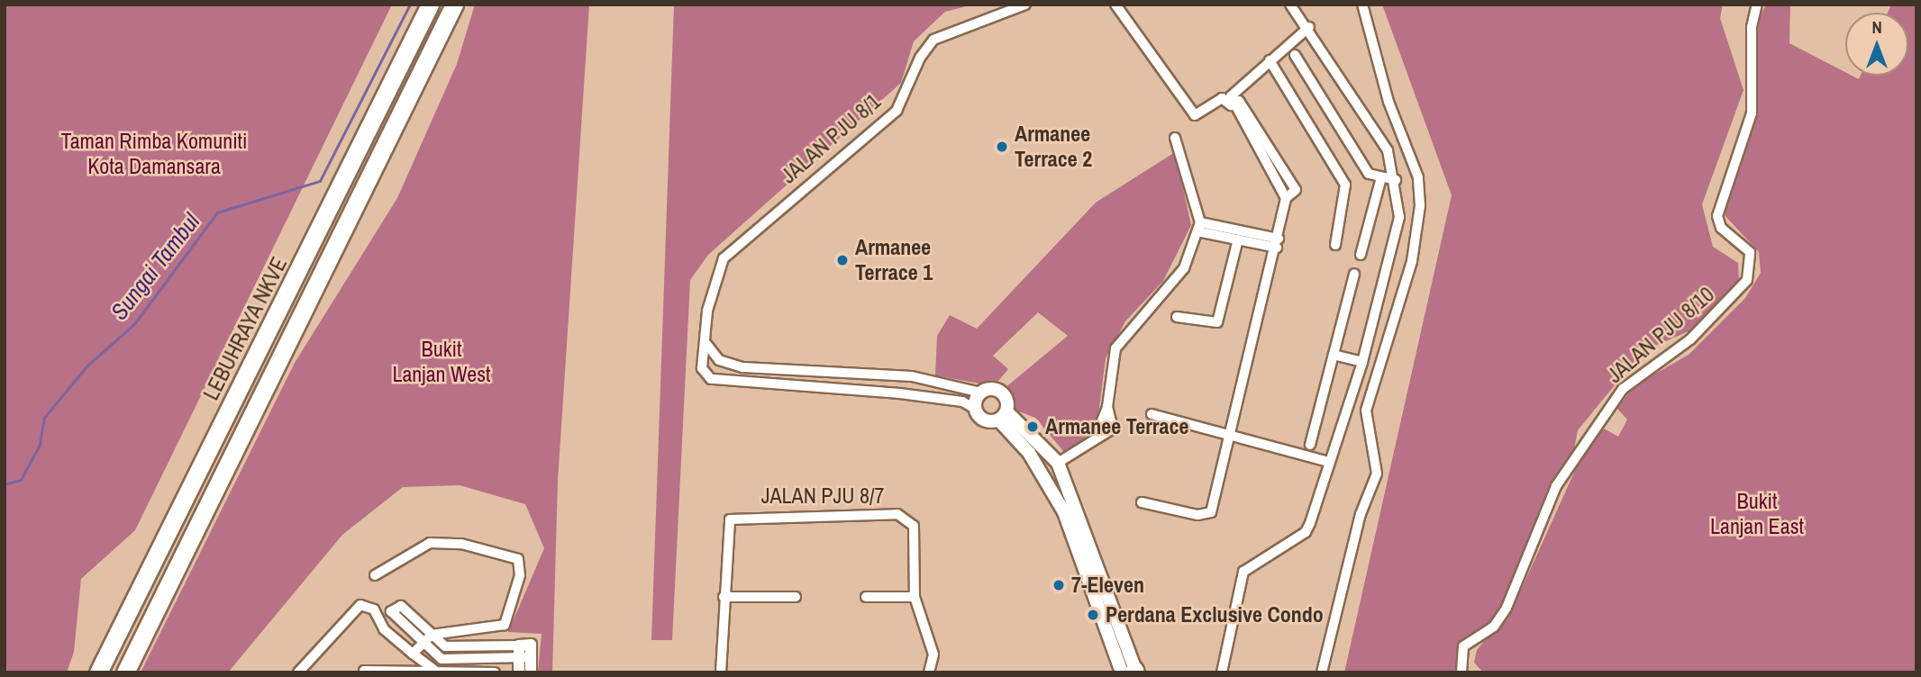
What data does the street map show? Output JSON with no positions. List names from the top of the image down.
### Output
{
  "streets": {
    "highway": ["LEBUHRAYA NKVE"],
    "street": ["JALAN PJU 8/1", "JALAN PJU 8/10", "JALAN PJU 8/7"]
  },
  "water": ["Sungai Tambul"],
  "parks": ["Taman Rimba Komuniti Kota Damansara", "Bukit Lanjan West", "Bukit Lanjan East"],
  "places": [
    "Armanee Terrace 2",
    "Armanee Terrace 1",
    "Armanee Terrace",
    "7-Eleven",
    "Perdana Exclusive Condo"
  ],
  "north": "top"
}
